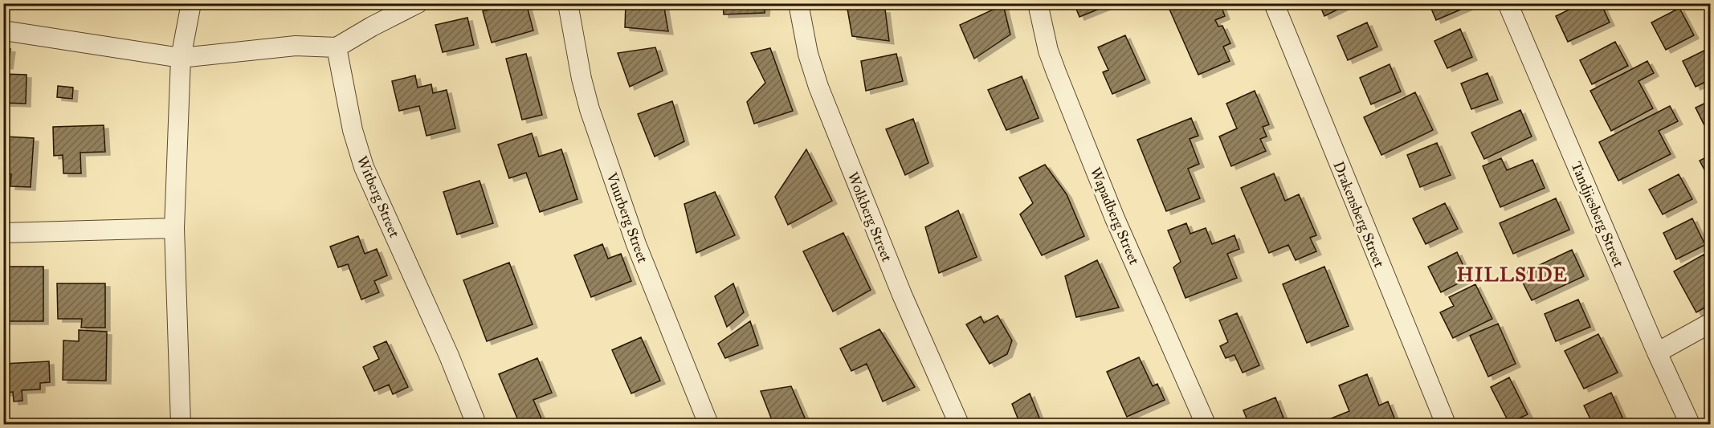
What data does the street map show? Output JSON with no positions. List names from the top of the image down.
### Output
{
  "streets": {
    "street": [
      "Witberg Street",
      "Drakensberg Street",
      "Tandjiesberg Street",
      "Wapadberg Street",
      "Wolkberg Street",
      "Vuurberg Street"
    ]
  },
  "districts": ["HILLSIDE"]
}
